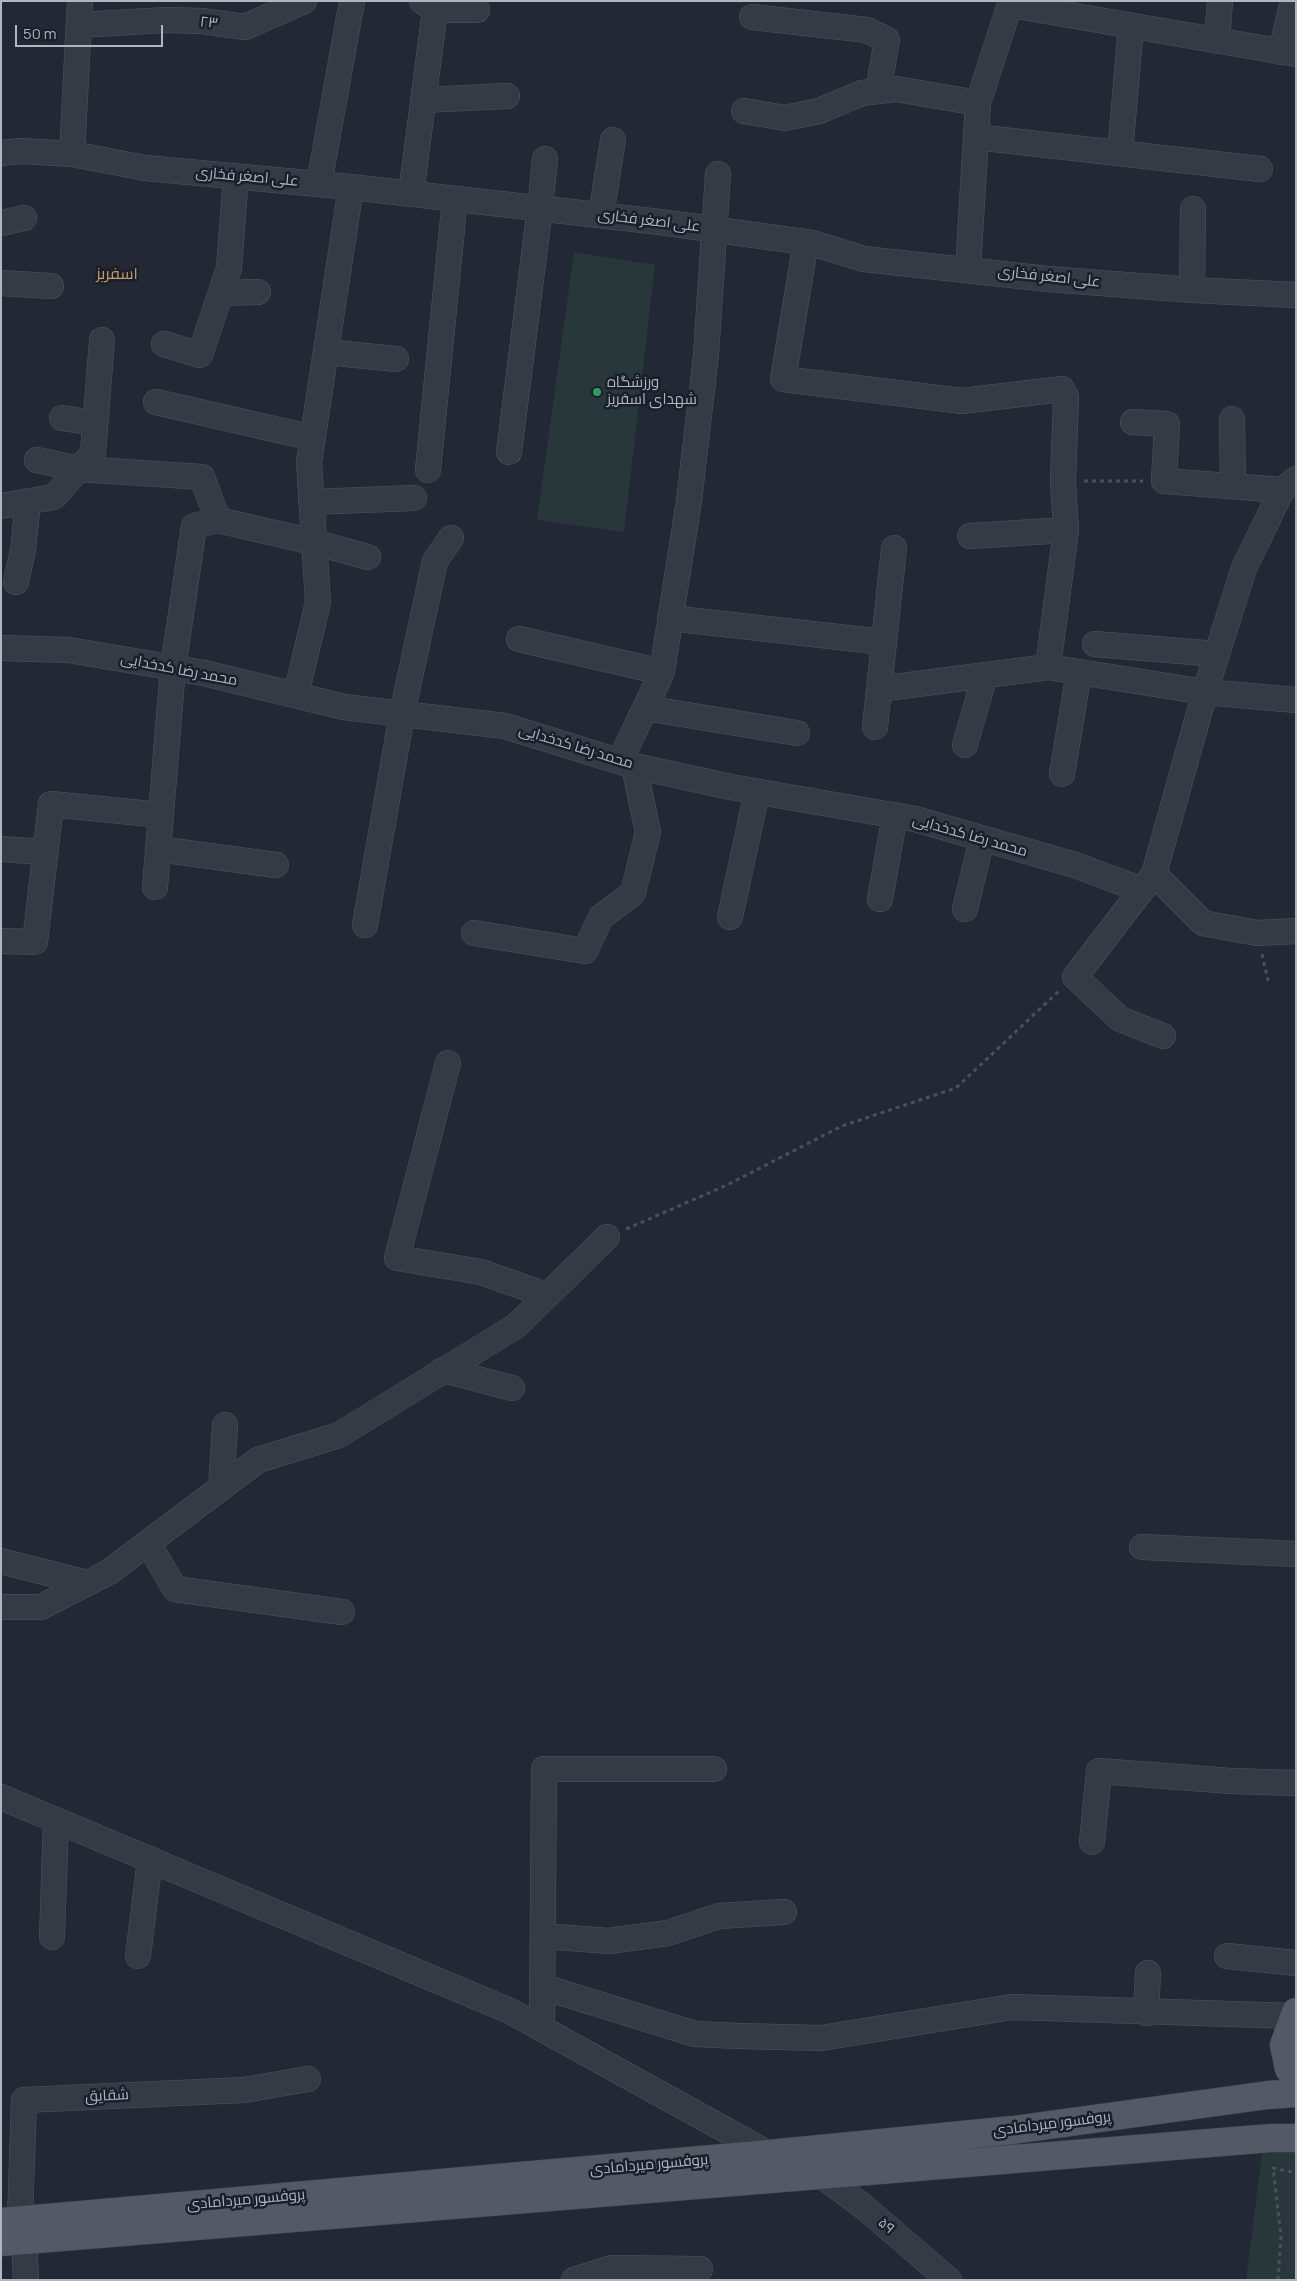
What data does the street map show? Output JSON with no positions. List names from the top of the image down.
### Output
{
  "streets": {
    "main road": ["پروفسور میردامادی"],
    "street": [
      "۲۳",
      "علی اصغر فخاری",
      "محمد رضا کدخدایی",
      "شقایق",
      "۵۹"
    ]
  },
  "crossings": [
    ["شقایق", "پروفسور میردامادی"],
    ["پروفسور میردامادی", "۵۹"]
  ],
  "districts": ["اسفریز"],
  "places": ["ورزشگاه شهدای اسفریز"],
  "scale_bar": "50 m"
}
